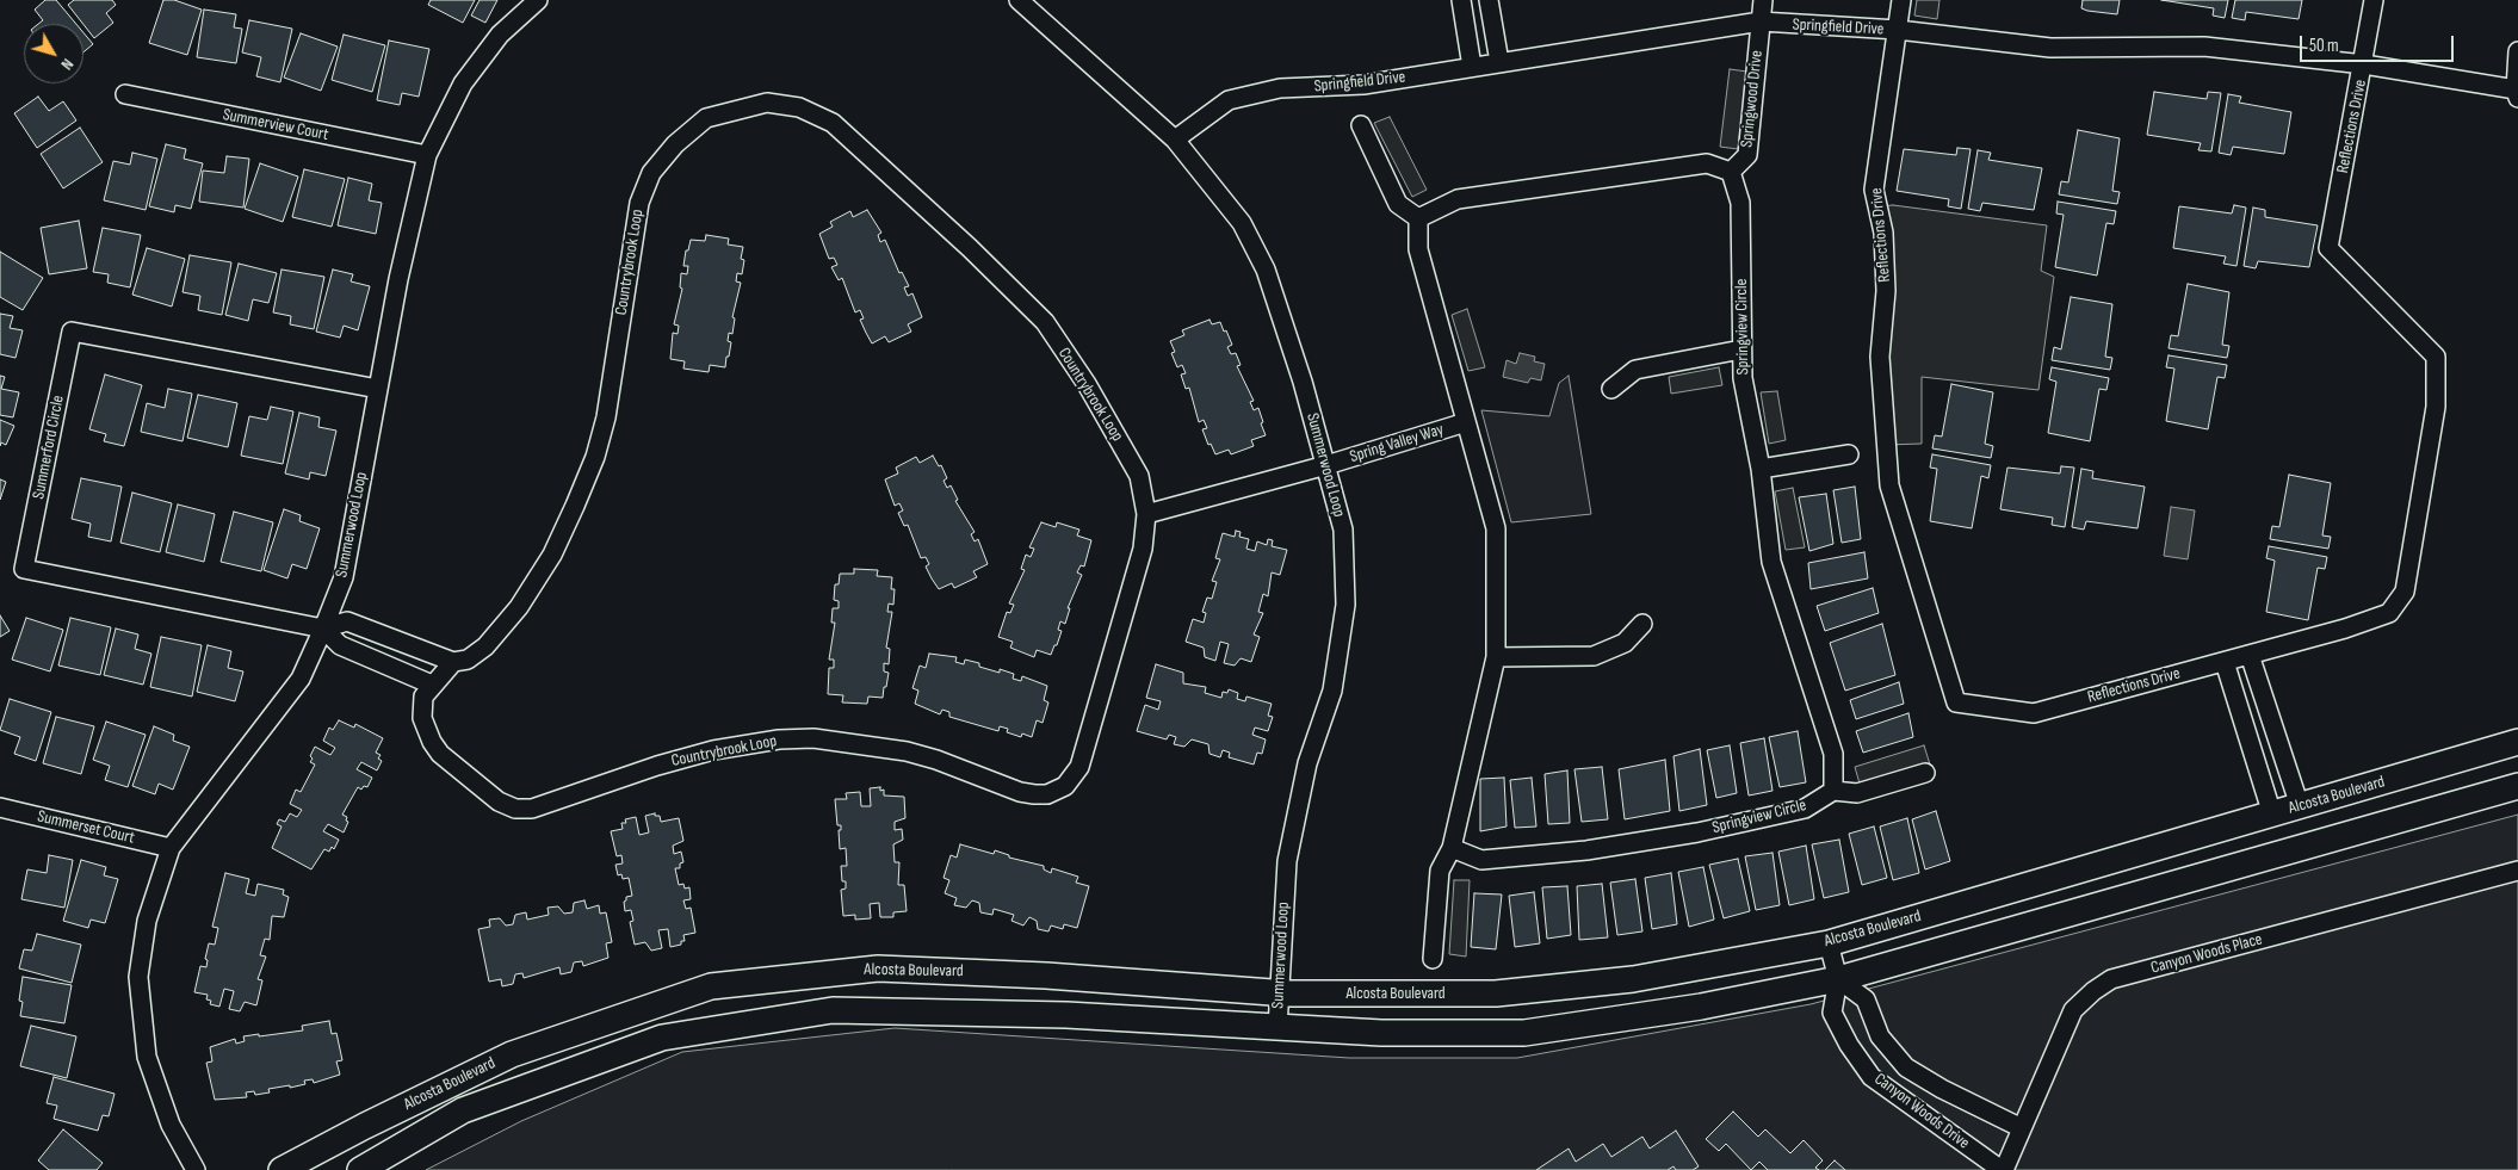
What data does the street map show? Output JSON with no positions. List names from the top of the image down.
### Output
{
  "streets": {
    "main road": ["Alcosta Boulevard"],
    "street": [
      "Springfield Drive",
      "Springwood Drive",
      "Summerview Court",
      "Reflections Drive",
      "Countrybrook Loop",
      "Springview Circle",
      "Spring Valley Way",
      "Summerford Circle",
      "Summerwood Loop",
      "Summerset Court",
      "Canyon Woods Place",
      "Canyon Woods Drive"
    ]
  },
  "crossings": [
    ["Springfield Drive", "Springwood Drive"],
    ["Springfield Drive", "Reflections Drive"],
    ["Springfield Drive", "Summerwood Loop"],
    ["Springwood Drive", "Springview Circle"],
    ["Summerview Court", "Summerwood Loop"],
    ["Spring Valley Way", "Summerwood Loop"],
    ["Summerford Circle", "Summerwood Loop"],
    ["Summerwood Loop", "Alcosta Boulevard"],
    ["Summerwood Loop", "Summerset Court"],
    ["Alcosta Boulevard", "Canyon Woods Drive"],
    ["Canyon Woods Place", "Canyon Woods Drive"]
  ],
  "scale_bar": "50 m",
  "north": "bottom right"
}
